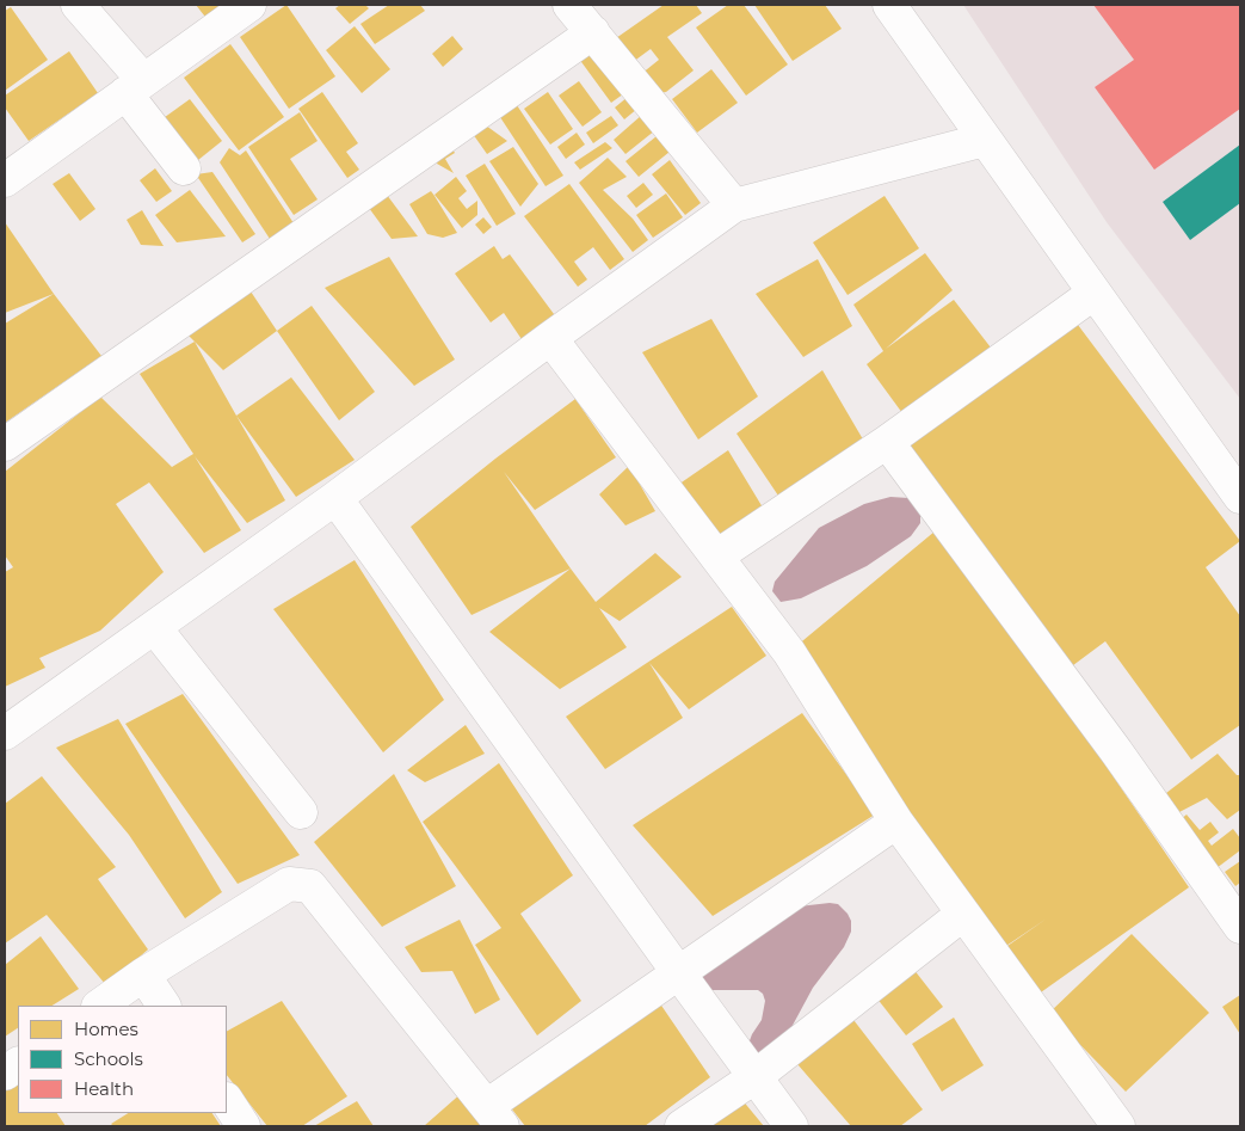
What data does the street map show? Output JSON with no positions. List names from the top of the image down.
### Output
{
  "legend": ["Homes", "Schools", "Health"]
}
